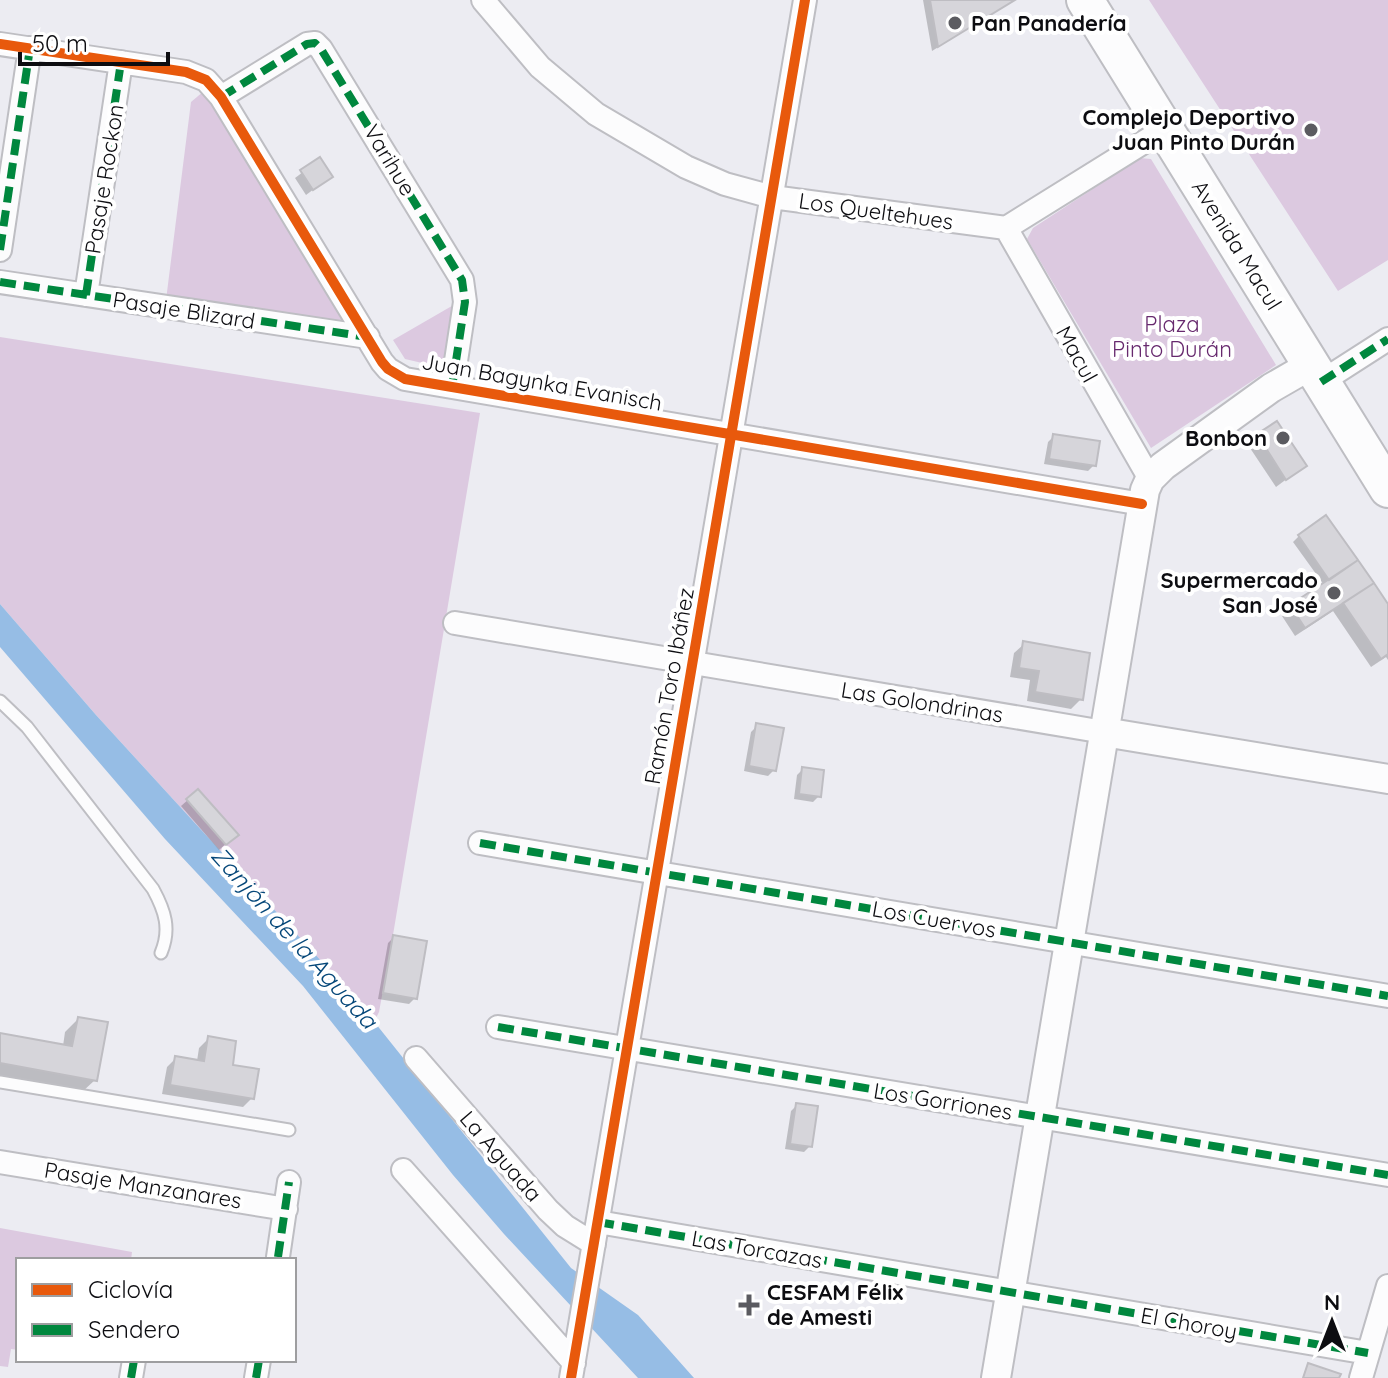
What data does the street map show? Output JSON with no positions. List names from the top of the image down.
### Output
{
  "streets": {
    "main road": ["Avenida Macul"],
    "street": [
      "Varihue",
      "Pasaje Rockon",
      "Los Queltehues",
      "Pasaje Blizard",
      "Macul",
      "Juan Bagynka Evanisch",
      "Ramón Toro Ibáñez",
      "Las Golondrinas",
      "Los Cuervos",
      "Los Gorriones",
      "La Aguada",
      "Pasaje Manzanares",
      "Las Torcazas",
      "El Choroy"
    ]
  },
  "crossings": [
    ["Varihue", "Juan Bagynka Evanisch"],
    ["Pasaje Rockon", "Pasaje Blizard"],
    ["Pasaje Rockon", "Juan Bagynka Evanisch"],
    ["Los Queltehues", "Macul"],
    ["Los Queltehues", "Ramón Toro Ibáñez"],
    ["Pasaje Blizard", "Juan Bagynka Evanisch"],
    ["Macul", "Juan Bagynka Evanisch"],
    ["Juan Bagynka Evanisch", "Ramón Toro Ibáñez"],
    ["Ramón Toro Ibáñez", "Las Golondrinas"],
    ["Ramón Toro Ibáñez", "Los Cuervos"],
    ["Ramón Toro Ibáñez", "Los Gorriones"],
    ["Ramón Toro Ibáñez", "La Aguada"],
    ["Ramón Toro Ibáñez", "Las Torcazas"],
    ["La Aguada", "Las Torcazas"],
    ["Las Torcazas", "El Choroy"]
  ],
  "water": ["Zanjón de la Aguada"],
  "parks": ["Plaza Pinto Durán"],
  "places": {
    "other": [
      "Pan Panadería",
      "Complejo Deportivo Juan Pinto Durán",
      "Bonbon",
      "Supermercado San José"
    ],
    "health": ["CESFAM Félix de Amesti"]
  },
  "legend": ["Ciclovía", "Sendero"],
  "scale_bar": "50 m",
  "north": "top"
}
